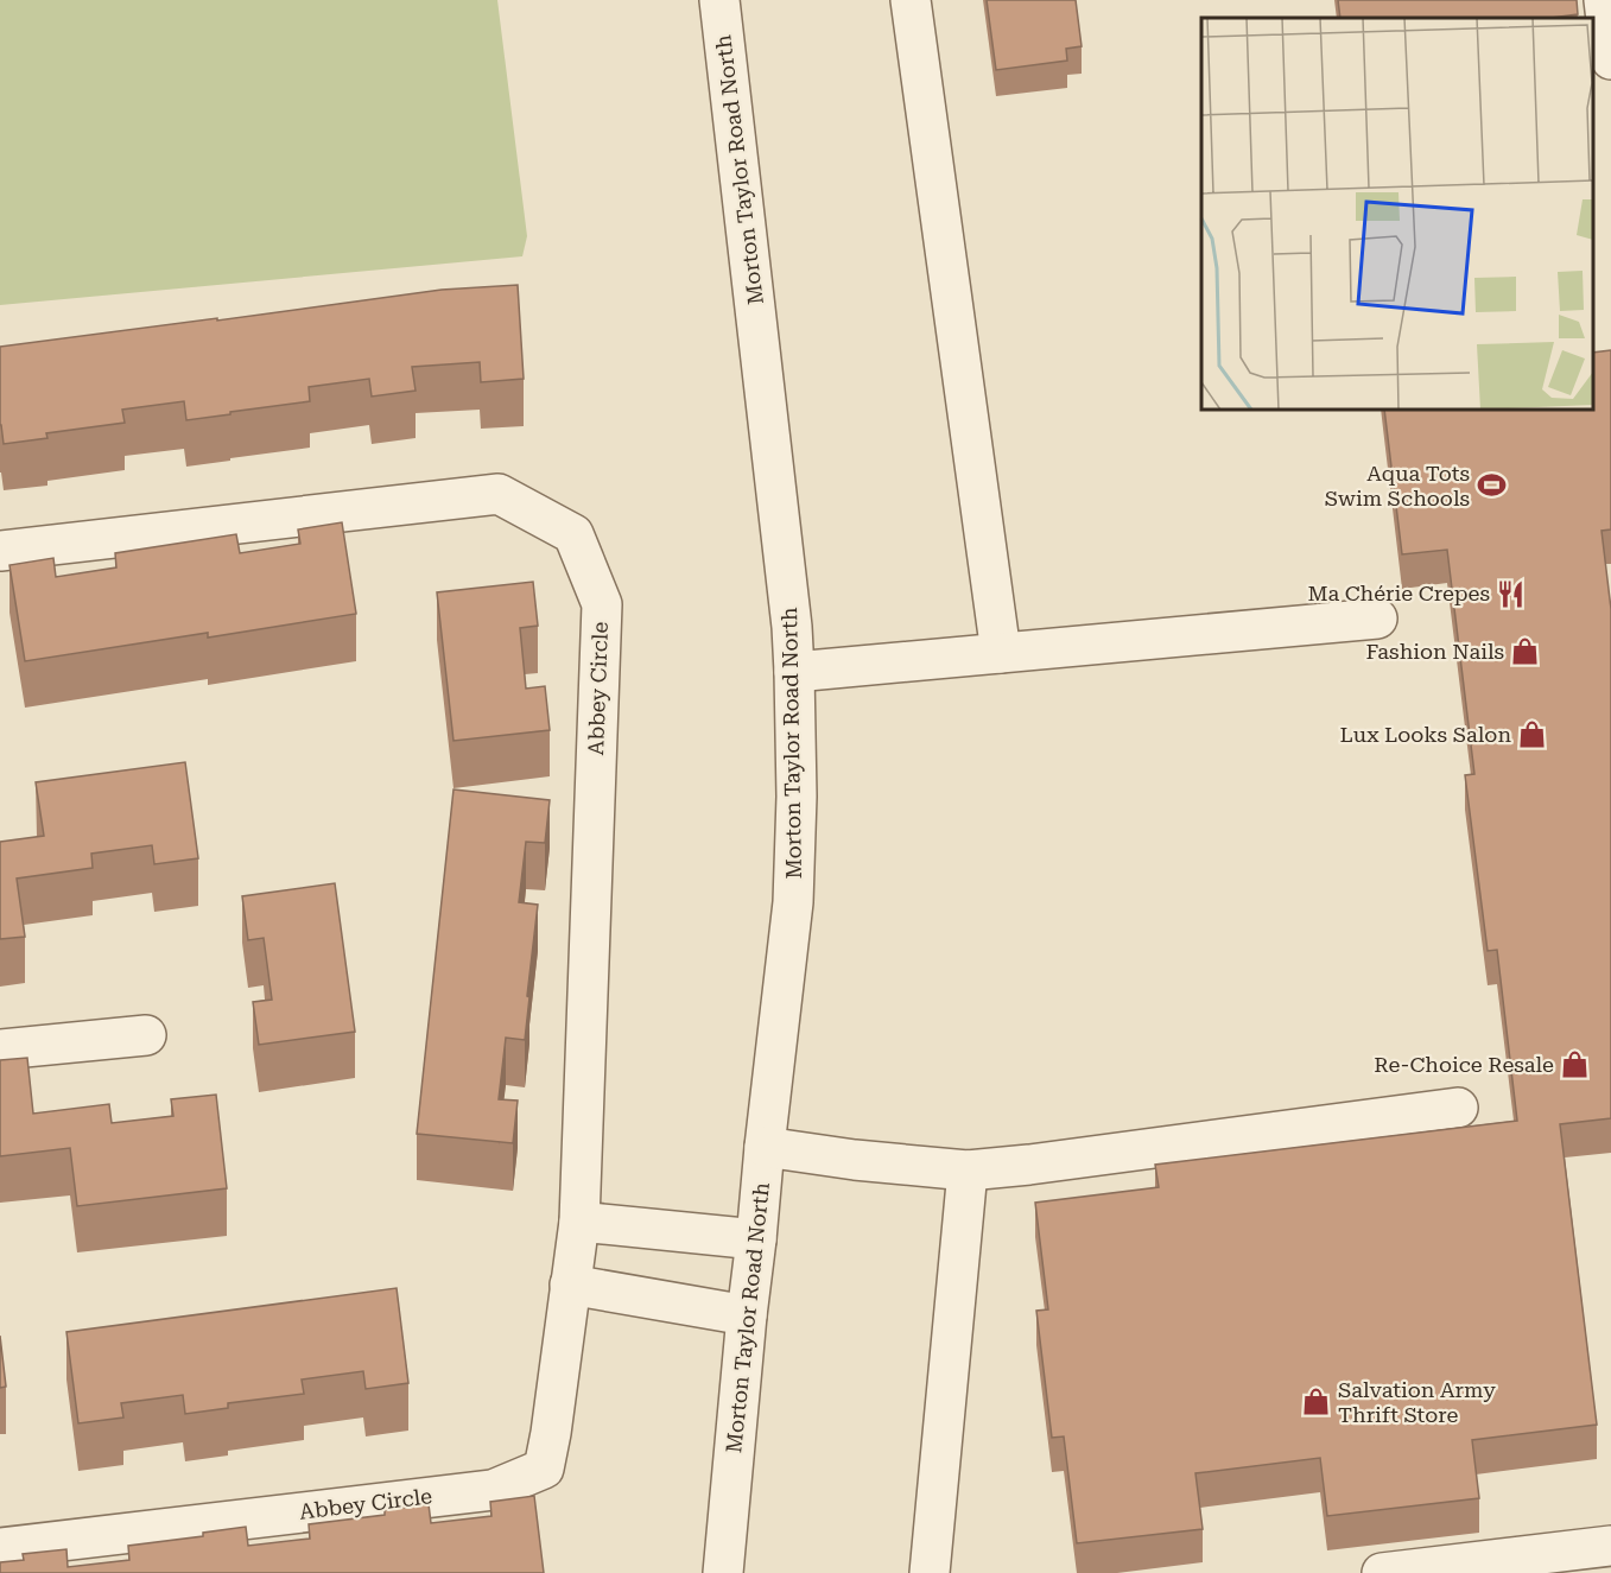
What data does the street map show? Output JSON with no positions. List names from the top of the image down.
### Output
{
  "streets": {
    "street": ["Morton Taylor Road North", "Abbey Circle"]
  },
  "places": {
    "sports": ["Aqua Tots Swim Schools"],
    "restaurant": ["Ma Chérie Crepes"],
    "shop": [
      "Fashion Nails",
      "Lux Looks Salon",
      "Re-Choice Resale",
      "Salvation Army Thrift Store"
    ]
  }
}
